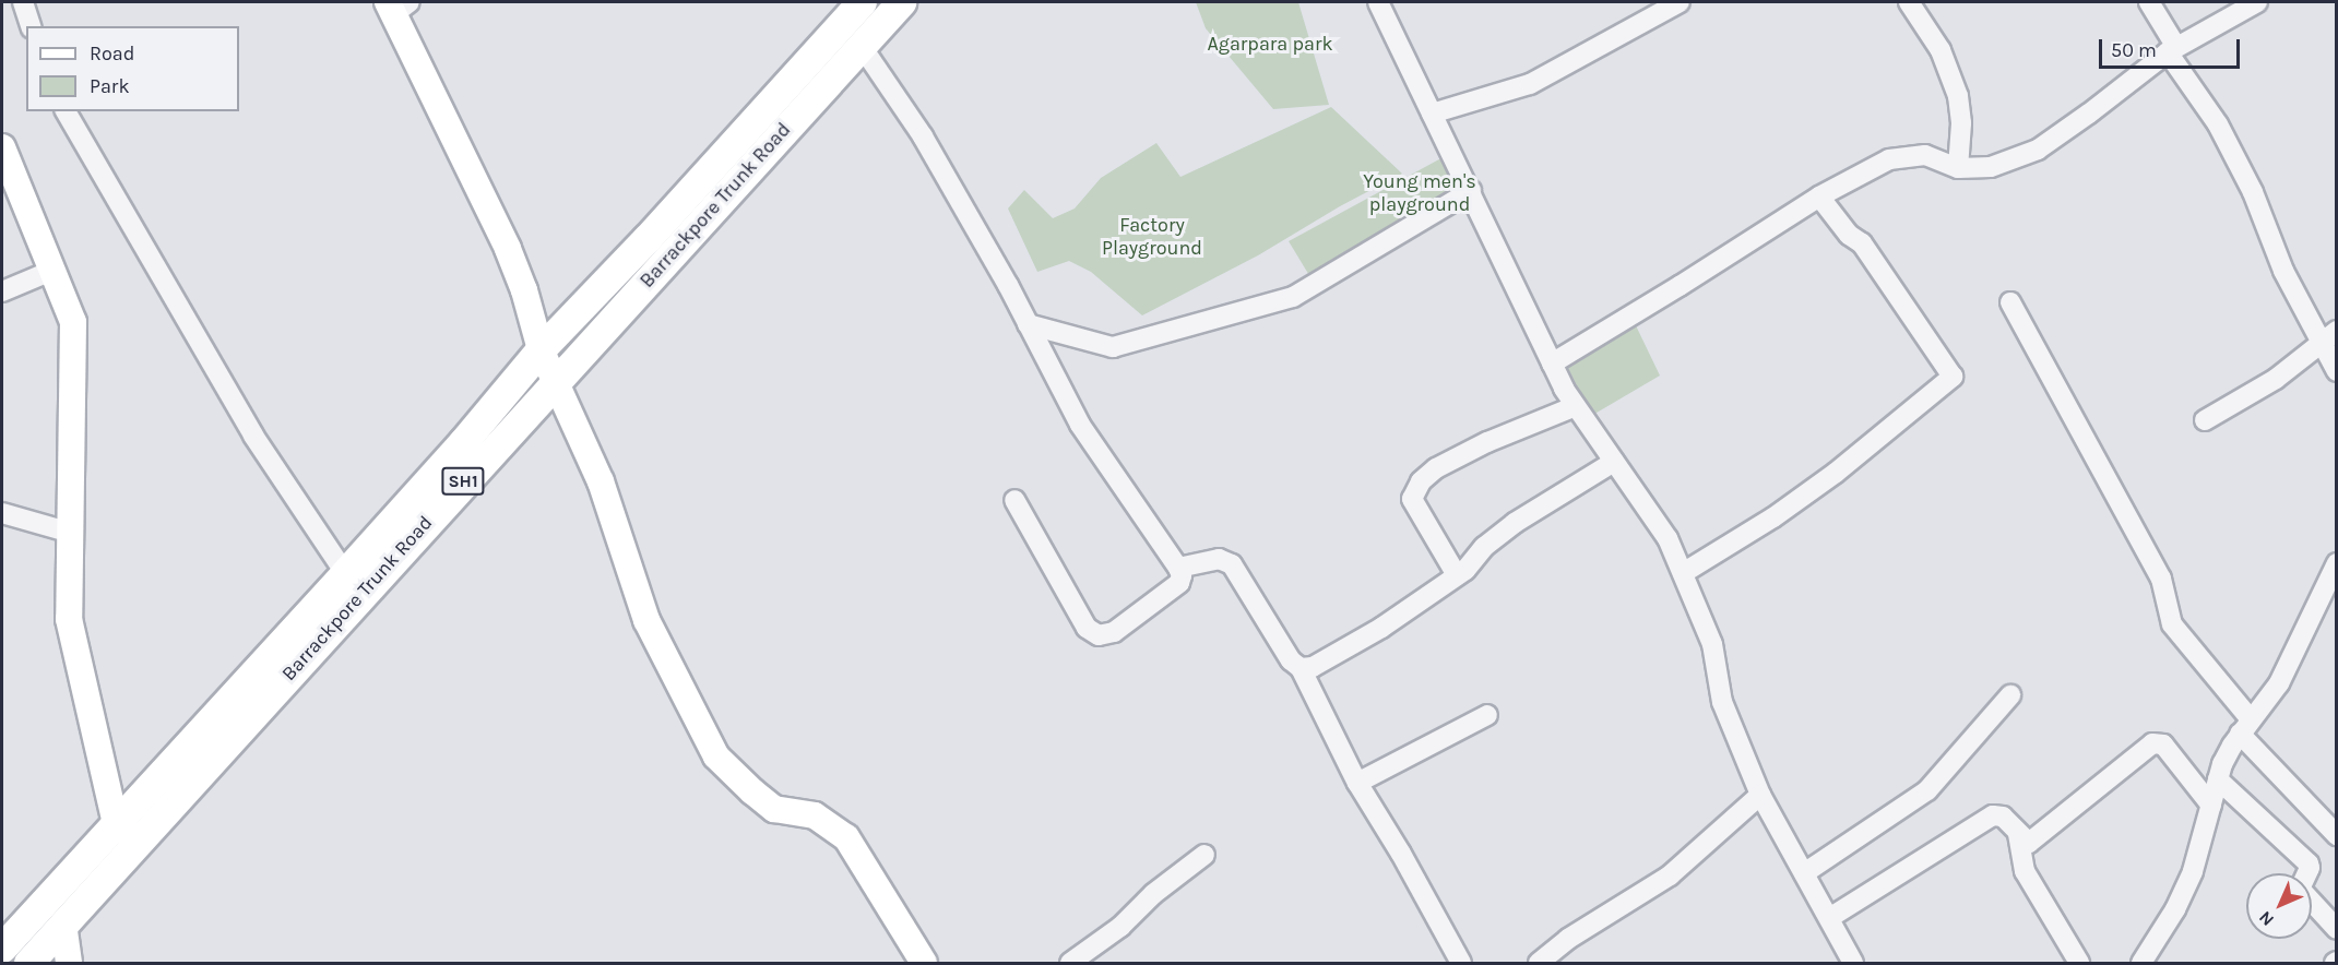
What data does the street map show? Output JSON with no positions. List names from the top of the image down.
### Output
{
  "streets": {
    "main road": ["Barrackpore Trunk Road", "SH1"]
  },
  "parks": ["Agarpara park", "Young men's playground", "Factory Playground"],
  "legend": ["Road", "Park"],
  "scale_bar": "50 m",
  "north": "bottom left"
}
